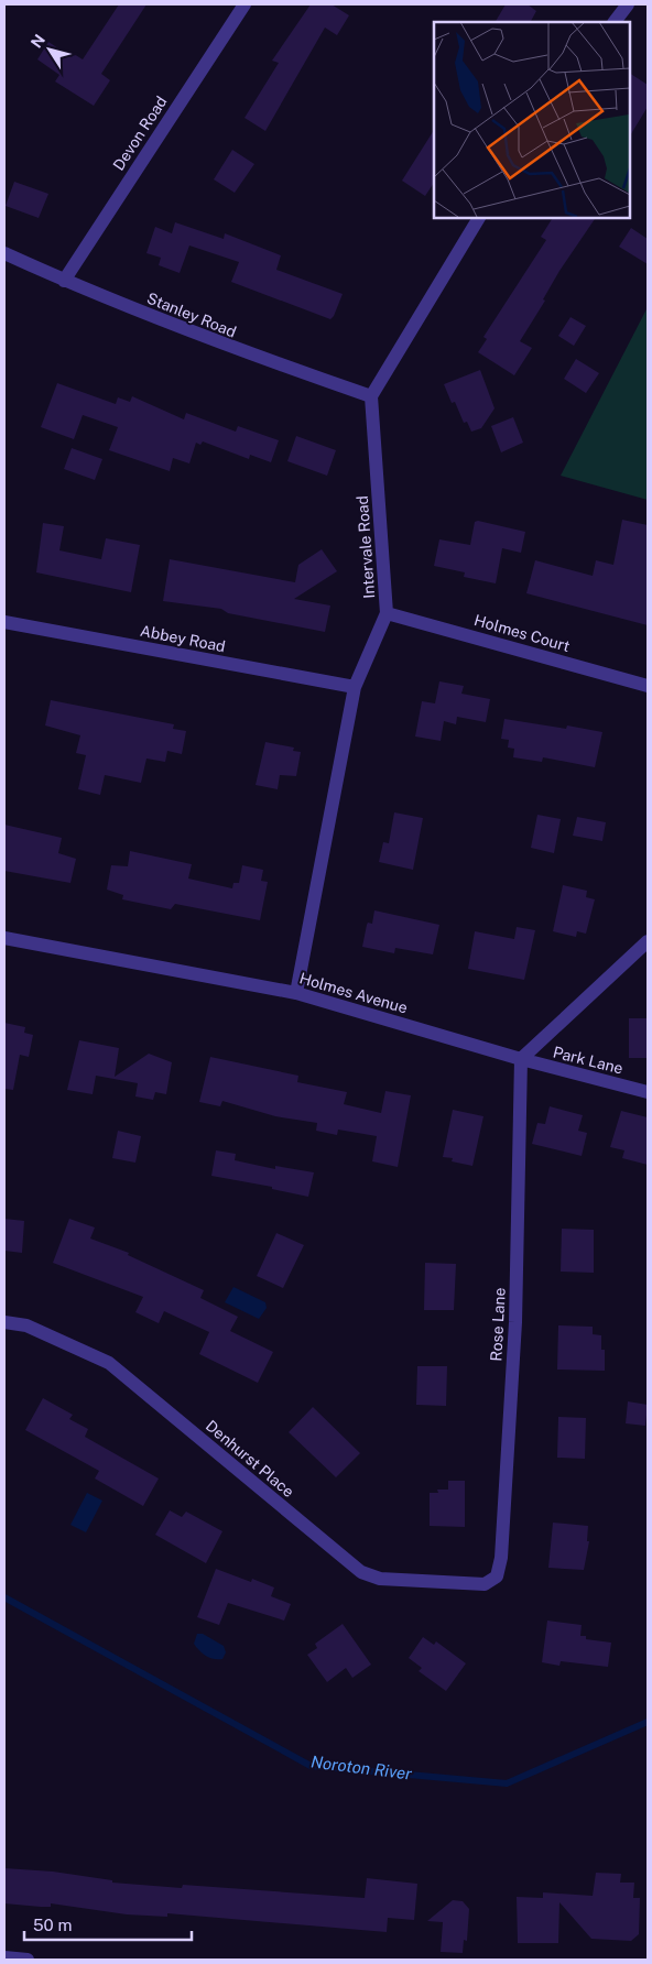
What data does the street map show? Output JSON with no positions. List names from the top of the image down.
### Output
{
  "streets": {
    "street": [
      "Devon Road",
      "Stanley Road",
      "Intervale Road",
      "Holmes Court",
      "Abbey Road",
      "Holmes Avenue",
      "Park Lane",
      "Rose Lane",
      "Denhurst Place"
    ]
  },
  "crossings": [
    ["Devon Road", "Stanley Road"],
    ["Stanley Road", "Intervale Road"],
    ["Intervale Road", "Holmes Court"],
    ["Intervale Road", "Abbey Road"],
    ["Intervale Road", "Holmes Avenue"],
    ["Holmes Avenue", "Park Lane"],
    ["Holmes Avenue", "Rose Lane"],
    ["Park Lane", "Rose Lane"],
    ["Rose Lane", "Denhurst Place"]
  ],
  "water": ["Noroton River"],
  "scale_bar": "50 m",
  "north": "top left"
}
